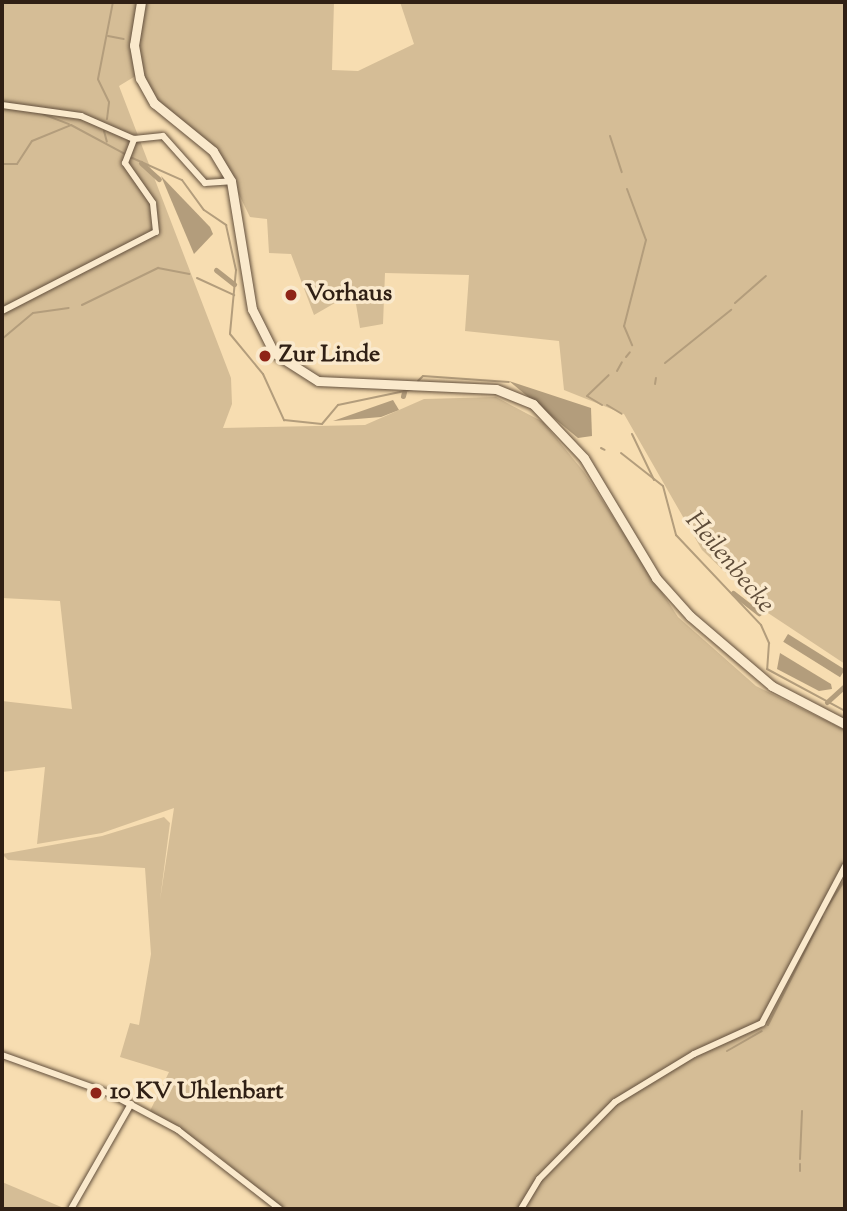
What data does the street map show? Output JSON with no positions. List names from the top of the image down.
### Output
{
  "water": ["Heilenbecke"],
  "places": ["Vorhaus", "Zur Linde", "10 KV Uhlenbart"]
}
